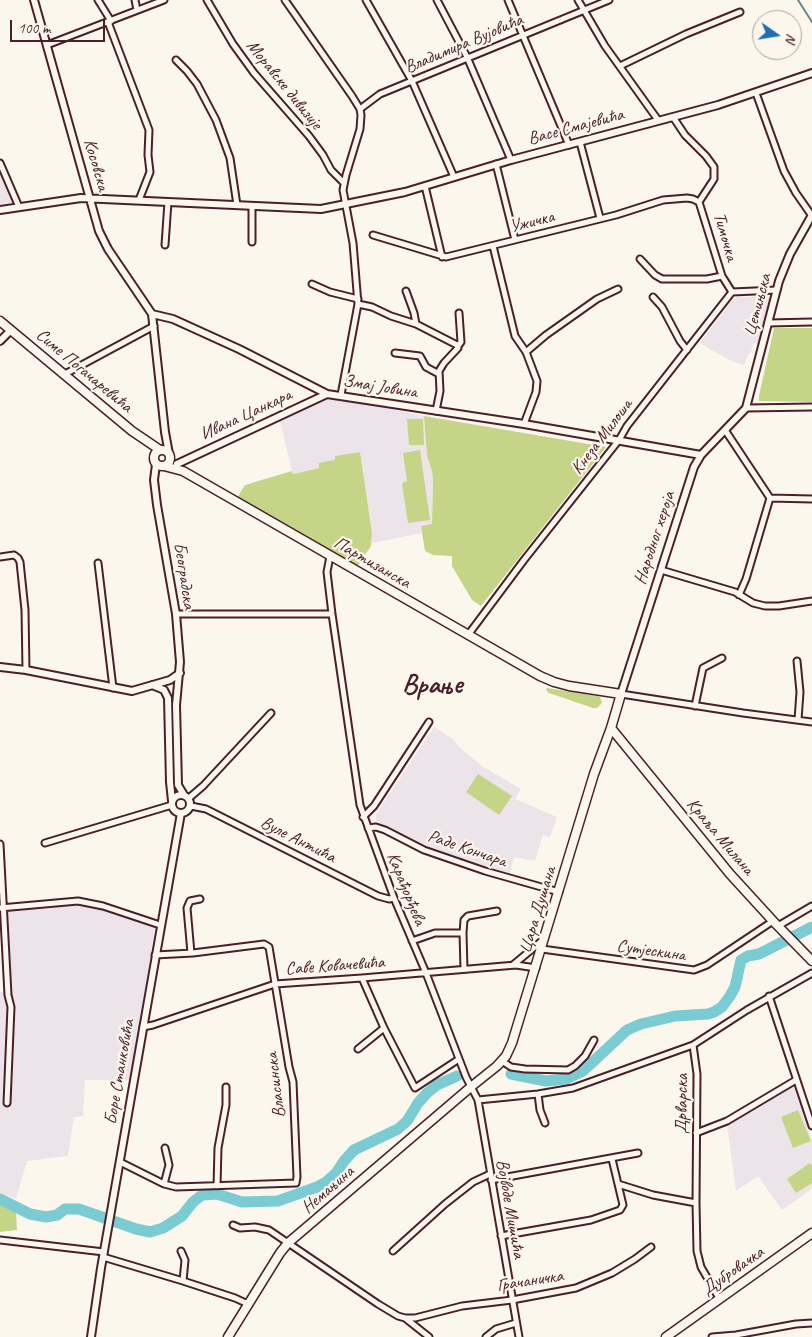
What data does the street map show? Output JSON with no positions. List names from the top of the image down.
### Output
{
  "streets": {
    "main road": [
      "Симе Погачаревића",
      "Партизанска",
      "Краља Милана",
      "Цара Душана",
      "Немањина",
      "Дубровачка"
    ],
    "street": [
      "Владимира Вујовића",
      "Моравске дивизије",
      "Васе Смајевића",
      "Косовска",
      "Ужичка",
      "Тимочка",
      "Цетињска",
      "Змај Јовина",
      "Ивана Цанкара",
      "Кнеза Милоша",
      "Народног хероја",
      "Београдска",
      "Вуле Антића",
      "Раде Кончара",
      "Карађорђева",
      "Сутјескина",
      "Саве Ковачевића",
      "Боре Станковића",
      "Власинска",
      "Дрварска",
      "Војводе Мишића",
      "Грачаничка"
    ]
  },
  "crossings": [
    ["Васе Смајевића", "Косовска"],
    ["Васе Смајевића", "Тимочка"],
    ["Косовска", "Симе Погачаревића"],
    ["Косовска", "Змај Јовина"],
    ["Косовска", "Партизанска"],
    ["Ужичка", "Тимочка"],
    ["Тимочка", "Кнеза Милоша"],
    ["Цетињска", "Народног хероја"],
    ["Симе Погачаревића", "Партизанска"],
    ["Симе Погачаревића", "Београдска"],
    ["Змај Јовина", "Ивана Цанкара"],
    ["Змај Јовина", "Кнеза Милоша"],
    ["Змај Јовина", "Народног хероја"],
    ["Ивана Цанкара", "Партизанска"],
    ["Кнеза Милоша", "Партизанска"],
    ["Народног хероја", "Партизанска"],
    ["Народног хероја", "Цара Душана"],
    ["Партизанска", "Београдска"],
    ["Партизанска", "Карађорђева"],
    ["Партизанска", "Цара Душана"],
    ["Београдска", "Вуле Антића"],
    ["Београдска", "Боре Станковића"],
    ["Краља Милана", "Цара Душана"],
    ["Краља Милана", "Сутјескина"],
    ["Вуле Антића", "Карађорђева"],
    ["Вуле Антића", "Боре Станковића"],
    ["Раде Кончара", "Карађорђева"],
    ["Раде Кончара", "Цара Душана"],
    ["Карађорђева", "Цара Душана"],
    ["Карађорђева", "Саве Ковачевића"],
    ["Карађорђева", "Немањина"],
    ["Карађорђева", "Војводе Мишића"],
    ["Цара Душана", "Сутјескина"],
    ["Цара Душана", "Саве Ковачевића"],
    ["Цара Душана", "Немањина"],
    ["Цара Душана", "Војводе Мишића"],
    ["Саве Ковачевића", "Боре Станковића"],
    ["Саве Ковачевића", "Власинска"],
    ["Дрварска", "Дубровачка"],
    ["Немањина", "Војводе Мишића"],
    ["Војводе Мишића", "Грачаничка"]
  ],
  "districts": ["Врање"],
  "scale_bar": "100 m",
  "north": "right"
}
